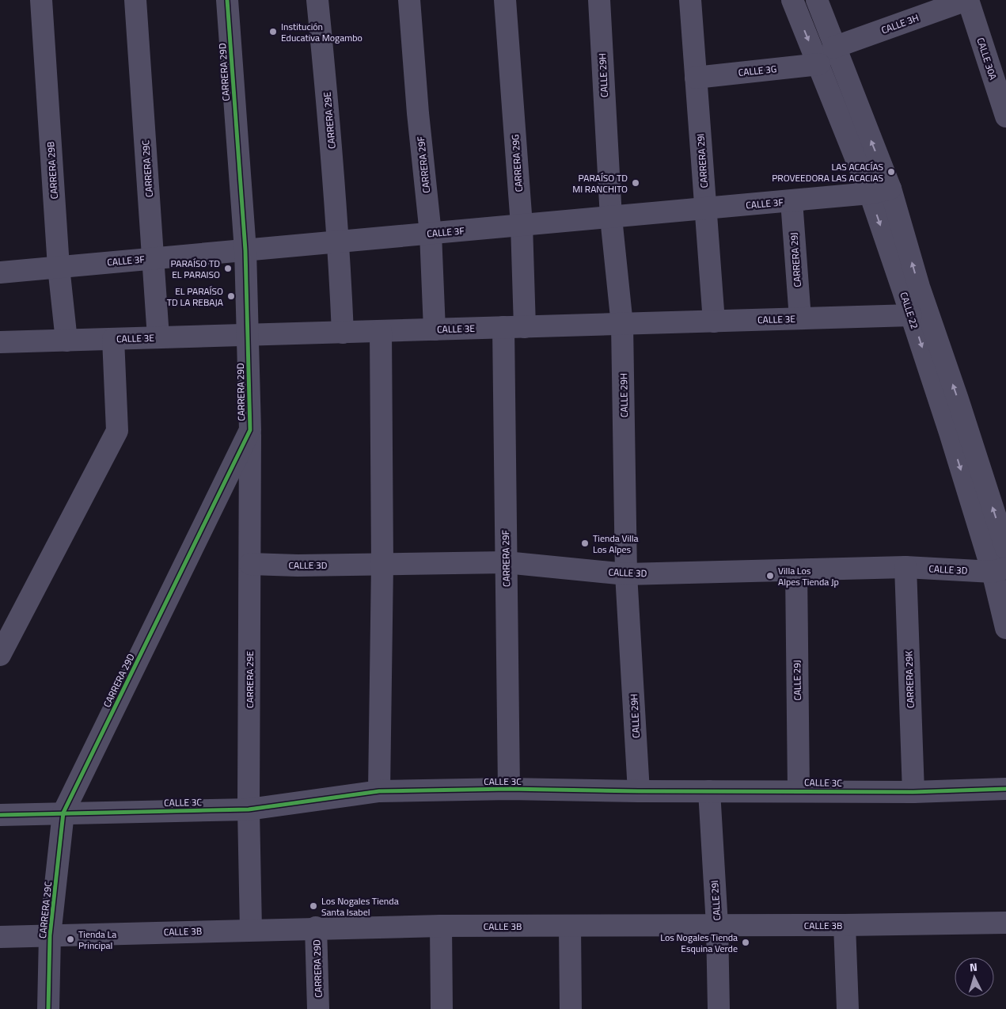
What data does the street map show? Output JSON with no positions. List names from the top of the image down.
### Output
{
  "streets": {
    "street": [
      "CALLE 3H",
      "CALLE 30A",
      "CALLE 3G",
      "CARRERA 29D",
      "CALLE 29H",
      "CARRERA 29E",
      "CARRERA 29I",
      "CARRERA 29G",
      "CARRERA 29F",
      "CARRERA 29C",
      "CARRERA 29B",
      "CALLE 3F",
      "CARRERA 29J",
      "CALLE 22",
      "CALLE 3E",
      "CALLE 3D",
      "CARRERA 29K",
      "CALLE 29J",
      "CALLE 3C",
      "CALLE 29I",
      "CALLE 3B"
    ]
  },
  "crossings": [
    ["CALLE 3H", "CALLE 30A"],
    ["CALLE 3H", "CALLE 22"],
    ["CALLE 3G", "CARRERA 29I"],
    ["CALLE 3G", "CALLE 22"],
    ["CARRERA 29D", "CARRERA 29E"],
    ["CARRERA 29D", "CARRERA 29C"],
    ["CARRERA 29D", "CALLE 3F"],
    ["CARRERA 29D", "CALLE 3E"],
    ["CARRERA 29D", "CALLE 3C"],
    ["CARRERA 29D", "CALLE 3B"],
    ["CALLE 29H", "CALLE 3F"],
    ["CALLE 29H", "CALLE 3E"],
    ["CALLE 29H", "CALLE 3D"],
    ["CALLE 29H", "CALLE 3C"],
    ["CARRERA 29E", "CALLE 3F"],
    ["CARRERA 29E", "CALLE 3E"],
    ["CARRERA 29E", "CALLE 3D"],
    ["CARRERA 29E", "CALLE 3C"],
    ["CARRERA 29E", "CALLE 3B"],
    ["CARRERA 29I", "CALLE 3F"],
    ["CARRERA 29I", "CALLE 3E"],
    ["CARRERA 29G", "CALLE 3F"],
    ["CARRERA 29G", "CALLE 3E"],
    ["CARRERA 29F", "CALLE 3F"],
    ["CARRERA 29F", "CALLE 3E"],
    ["CARRERA 29F", "CALLE 3D"],
    ["CARRERA 29F", "CALLE 3C"],
    ["CARRERA 29C", "CALLE 3F"],
    ["CARRERA 29C", "CALLE 3E"],
    ["CARRERA 29C", "CALLE 3C"],
    ["CARRERA 29C", "CALLE 3B"],
    ["CARRERA 29B", "CALLE 3F"],
    ["CARRERA 29B", "CALLE 3E"],
    ["CALLE 3F", "CARRERA 29J"],
    ["CALLE 3F", "CALLE 22"],
    ["CARRERA 29J", "CALLE 3E"],
    ["CALLE 22", "CALLE 3E"],
    ["CALLE 22", "CALLE 3D"],
    ["CALLE 3D", "CARRERA 29K"],
    ["CALLE 3D", "CALLE 29J"],
    ["CARRERA 29K", "CALLE 3C"],
    ["CALLE 29J", "CALLE 3C"],
    ["CALLE 3C", "CALLE 29I"],
    ["CALLE 29I", "CALLE 3B"]
  ],
  "places": [
    "Institución Educativa Mogambo",
    "LAS ACACÍAS PROVEEDORA LAS ACACIAS",
    "PARAÍSO TD MI RANCHITO",
    "PARAÍSO TD EL PARAISO",
    "EL PARAÍSO TD LA REBAJA",
    "Tienda Villa Los Alpes",
    "Villa Los Alpes Tienda Jp",
    "Los Nogales Tienda Santa Isabel",
    "Tienda La Principal",
    "Los Nogales Tienda Esquina Verde"
  ],
  "north": "top"
}
